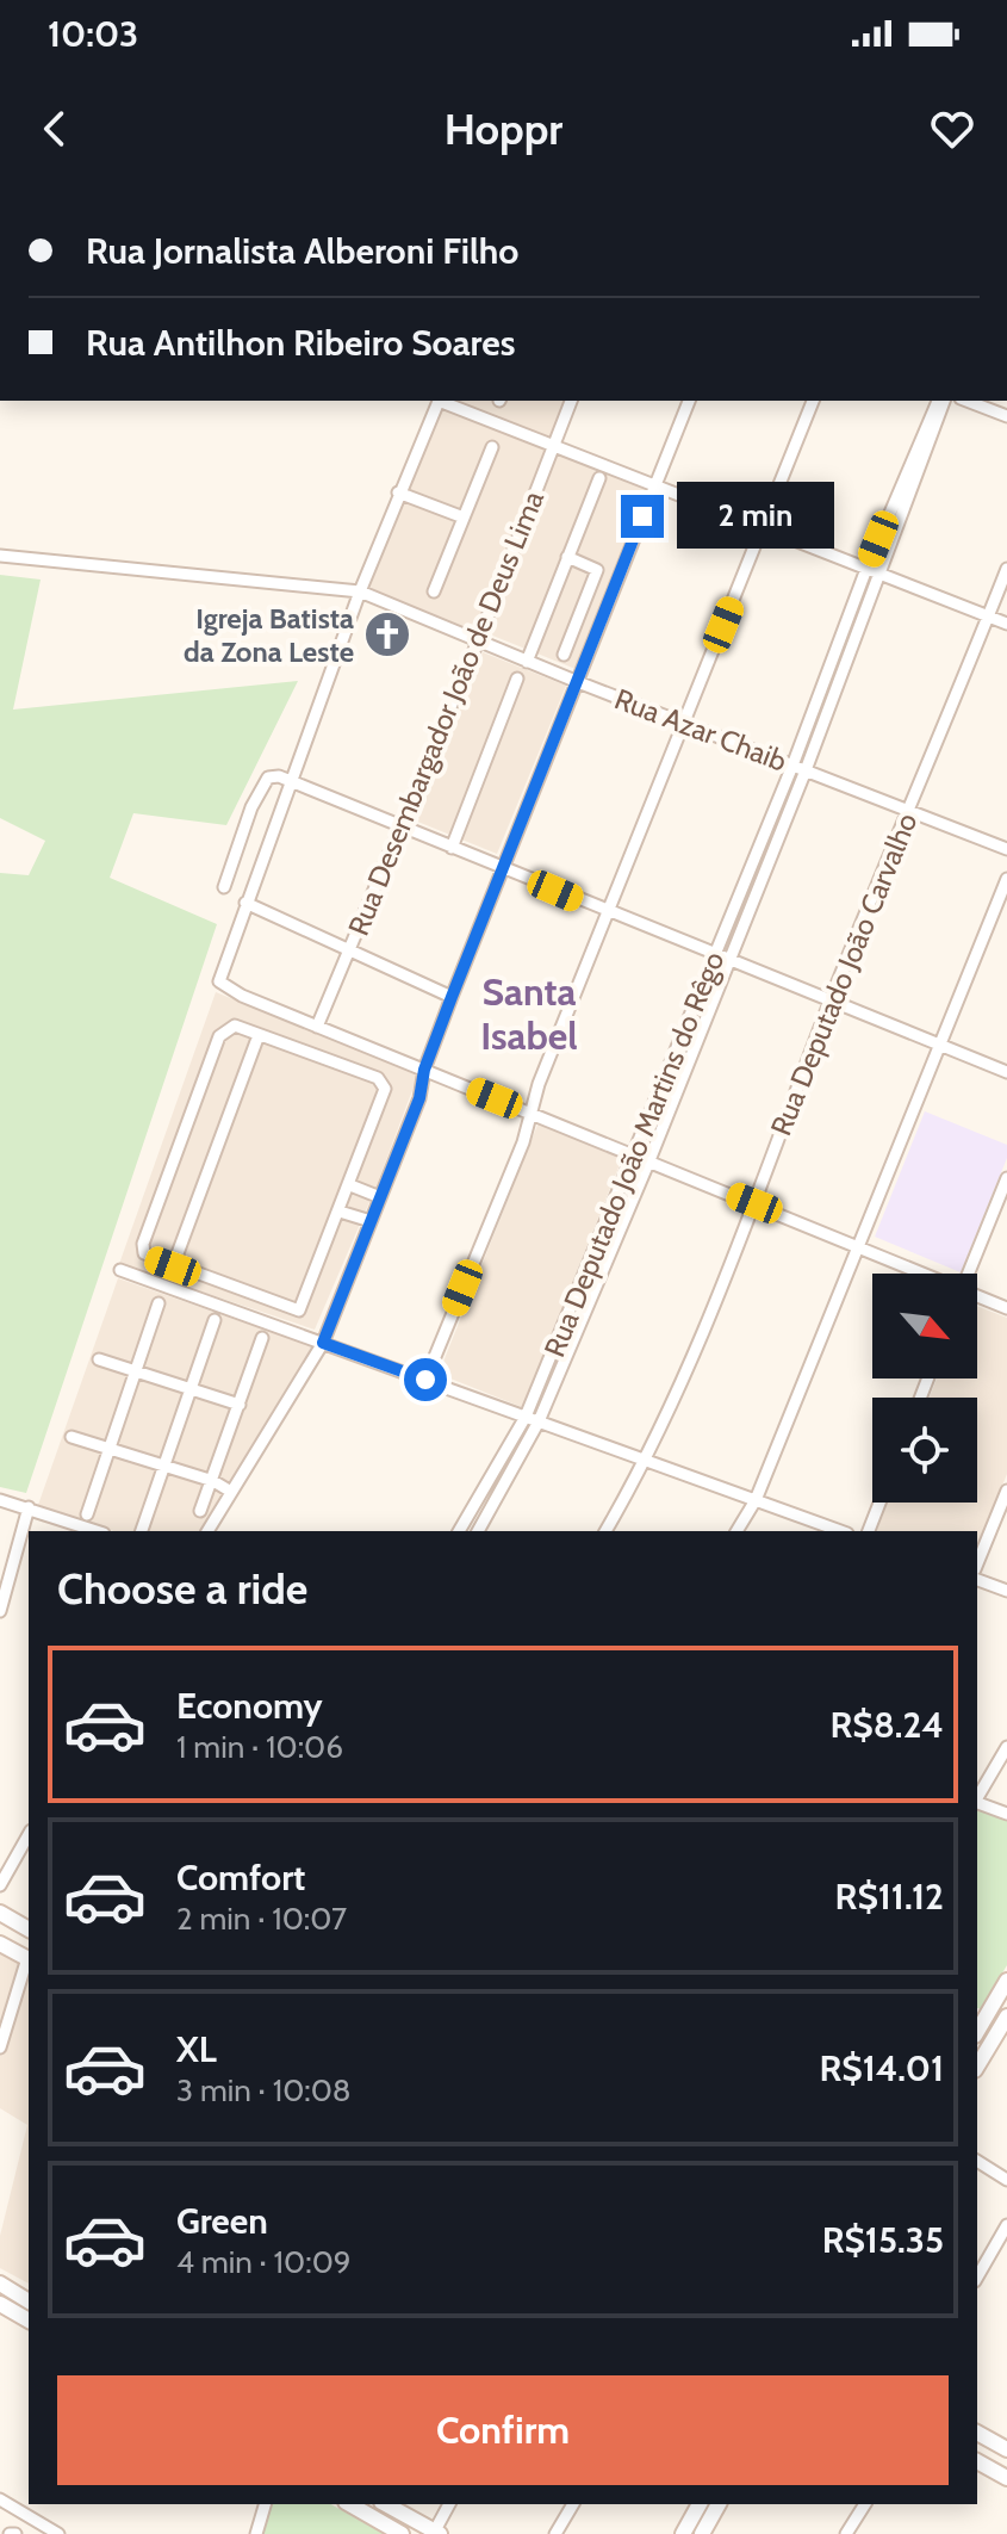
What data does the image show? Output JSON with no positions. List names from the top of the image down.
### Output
{
  "streets": {
    "street": [
      "Rua Desembargador João de Deus Lima",
      "Rua Azar Chaib",
      "Rua Deputado João Carvalho",
      "Rua Deputado João Martins do Rêgo"
    ]
  },
  "crossings": [
    ["Rua Desembargador João de Deus Lima", "Rua Azar Chaib"],
    ["Rua Azar Chaib", "Rua Deputado João Carvalho"],
    ["Rua Azar Chaib", "Rua Deputado João Martins do Rêgo"]
  ],
  "districts": ["Santa Isabel"],
  "places": {
    "church": ["Igreja Batista da Zona Leste"]
  },
  "north": "bottom right",
  "page": {
    "status": "10:03",
    "header": "Hoppr",
    "banner": ["Rua Jornalista Alberoni Filho", "Rua Antilhon Ribeiro Soares"],
    "bubble": "2 min",
    "heading": "Choose a ride",
    "list": [
      {
        "name": "Economy",
        "note": "1 min · 10:06",
        "value": "R$8.24"
      },
      {
        "name": "Comfort",
        "note": "2 min · 10:07",
        "value": "R$11.12"
      },
      {
        "name": "XL",
        "note": "3 min · 10:08",
        "value": "R$14.01"
      },
      {
        "name": "Green",
        "note": "4 min · 10:09",
        "value": "R$15.35"
      }
    ],
    "buttons": "Confirm"
  }
}
